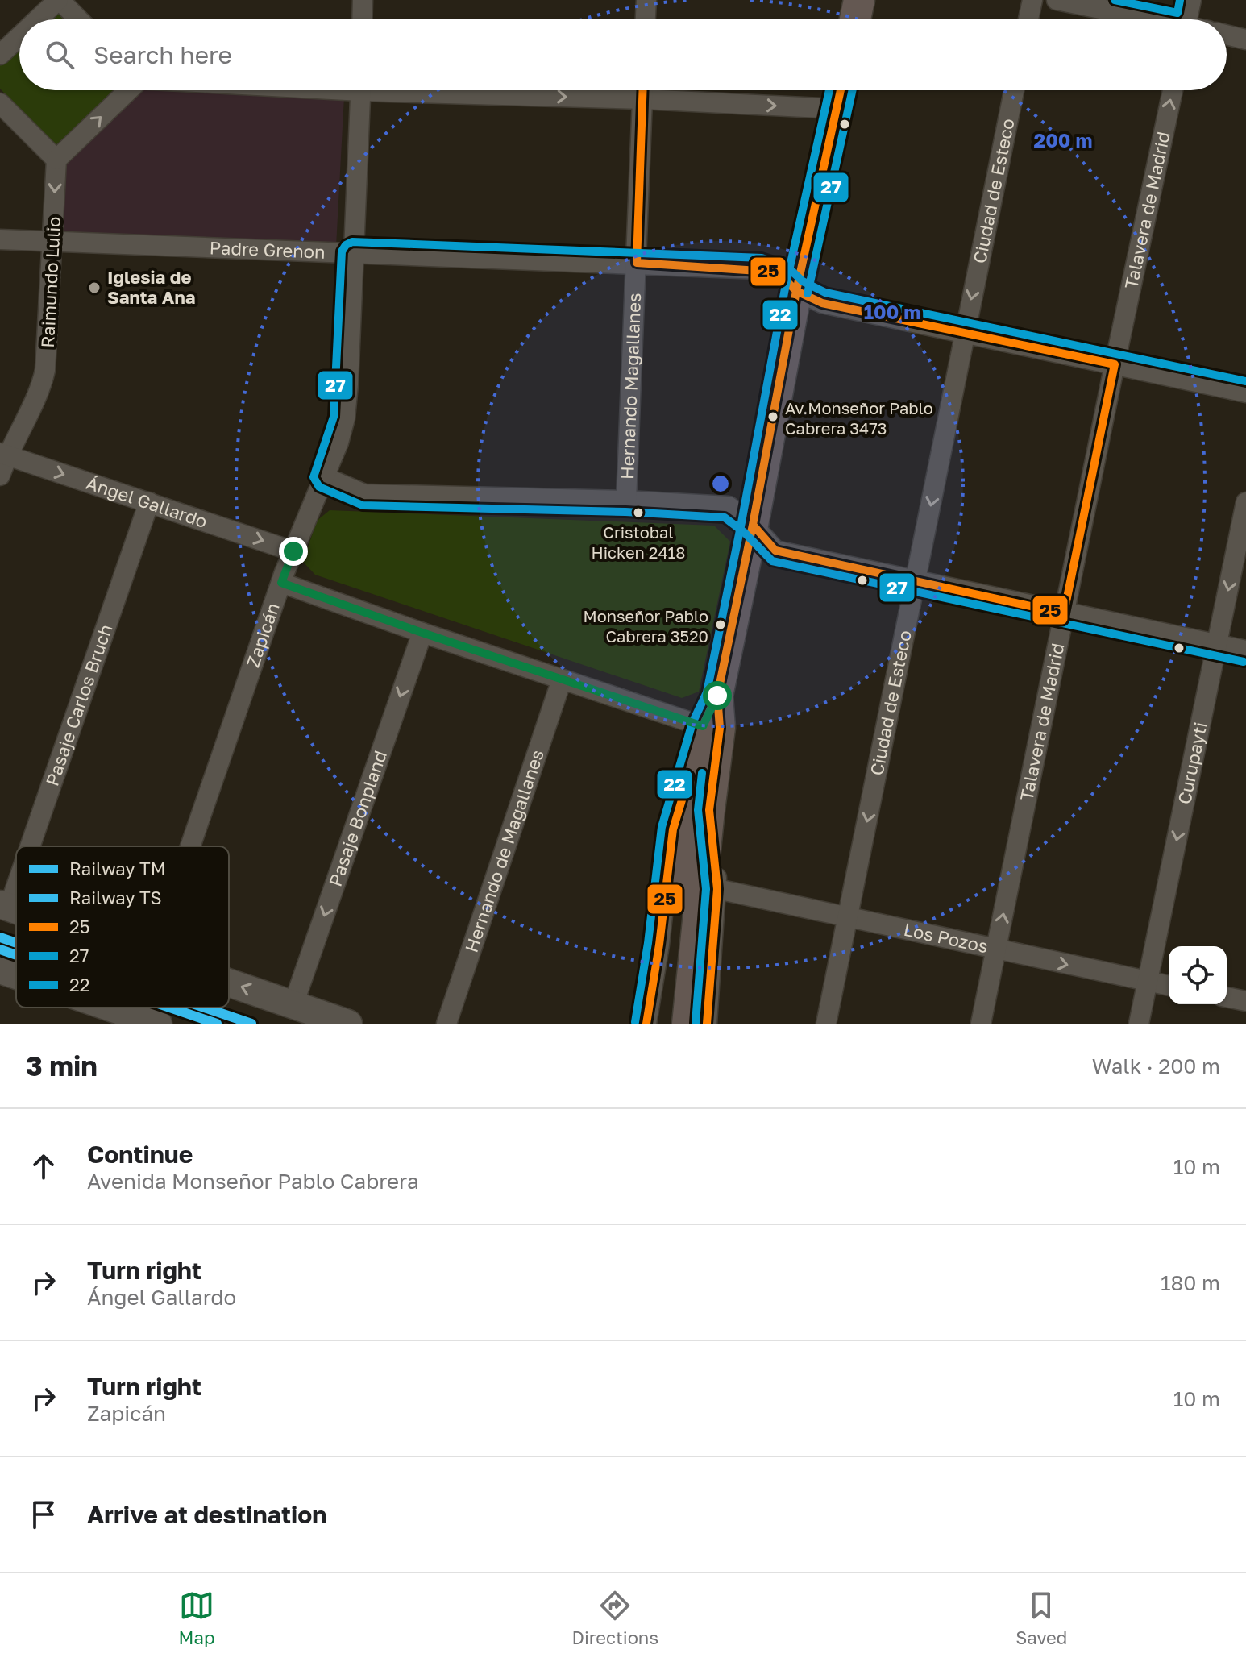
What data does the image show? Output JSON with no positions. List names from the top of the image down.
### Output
{
  "streets": {
    "street": [
      "Ciudad de Esteco",
      "Talavera de Madrid",
      "Padre Grenon",
      "Raimundo Lulio",
      "Hernando Magallanes",
      "Ángel Gallardo",
      "Zapicán",
      "Pasaje Carlos Bruch",
      "Curupayti",
      "Pasaje Bonpland",
      "Hernando de Magallanes",
      "Los Pozos"
    ]
  },
  "crossings": [
    ["Ciudad de Esteco", "Padre Grenon"],
    ["Ciudad de Esteco", "Los Pozos"],
    ["Talavera de Madrid", "Padre Grenon"],
    ["Talavera de Madrid", "Los Pozos"],
    ["Padre Grenon", "Raimundo Lulio"],
    ["Padre Grenon", "Hernando Magallanes"],
    ["Padre Grenon", "Zapicán"],
    ["Raimundo Lulio", "Ángel Gallardo"],
    ["Ángel Gallardo", "Zapicán"],
    ["Ángel Gallardo", "Pasaje Carlos Bruch"],
    ["Curupayti", "Los Pozos"]
  ],
  "one_way": [
    "Ciudad de Esteco",
    "Talavera de Madrid",
    "Ángel Gallardo",
    "Curupayti",
    "Pasaje Bonpland"
  ],
  "places": [
    "Iglesia de Santa Ana",
    "Av.Monseñor Pablo Cabrera 3473",
    "Cristobal Hicken 2418",
    "Monseñor Pablo Cabrera 3520"
  ],
  "lines": [
    "transit line 22",
    "transit line 25",
    "transit line 27",
    "rail line TM",
    "rail line TS"
  ],
  "legend": [
    "Railway TM",
    "Railway TS",
    "25",
    "27",
    "22"
  ],
  "page": {
    "search": "Search here",
    "heading": ["3 min", "Walk · 200 m"],
    "list": [
      ["Continue", "Avenida Monseñor Pablo Cabrera", "10 m"],
      ["Turn right", "Ángel Gallardo", "180 m"],
      ["Turn right", "Zapicán", "10 m"],
      "Arrive at destination"
    ],
    "nav": ["Map", "Directions", "Saved"]
  },
  "rings": ["200 m", "100 m"]
}
